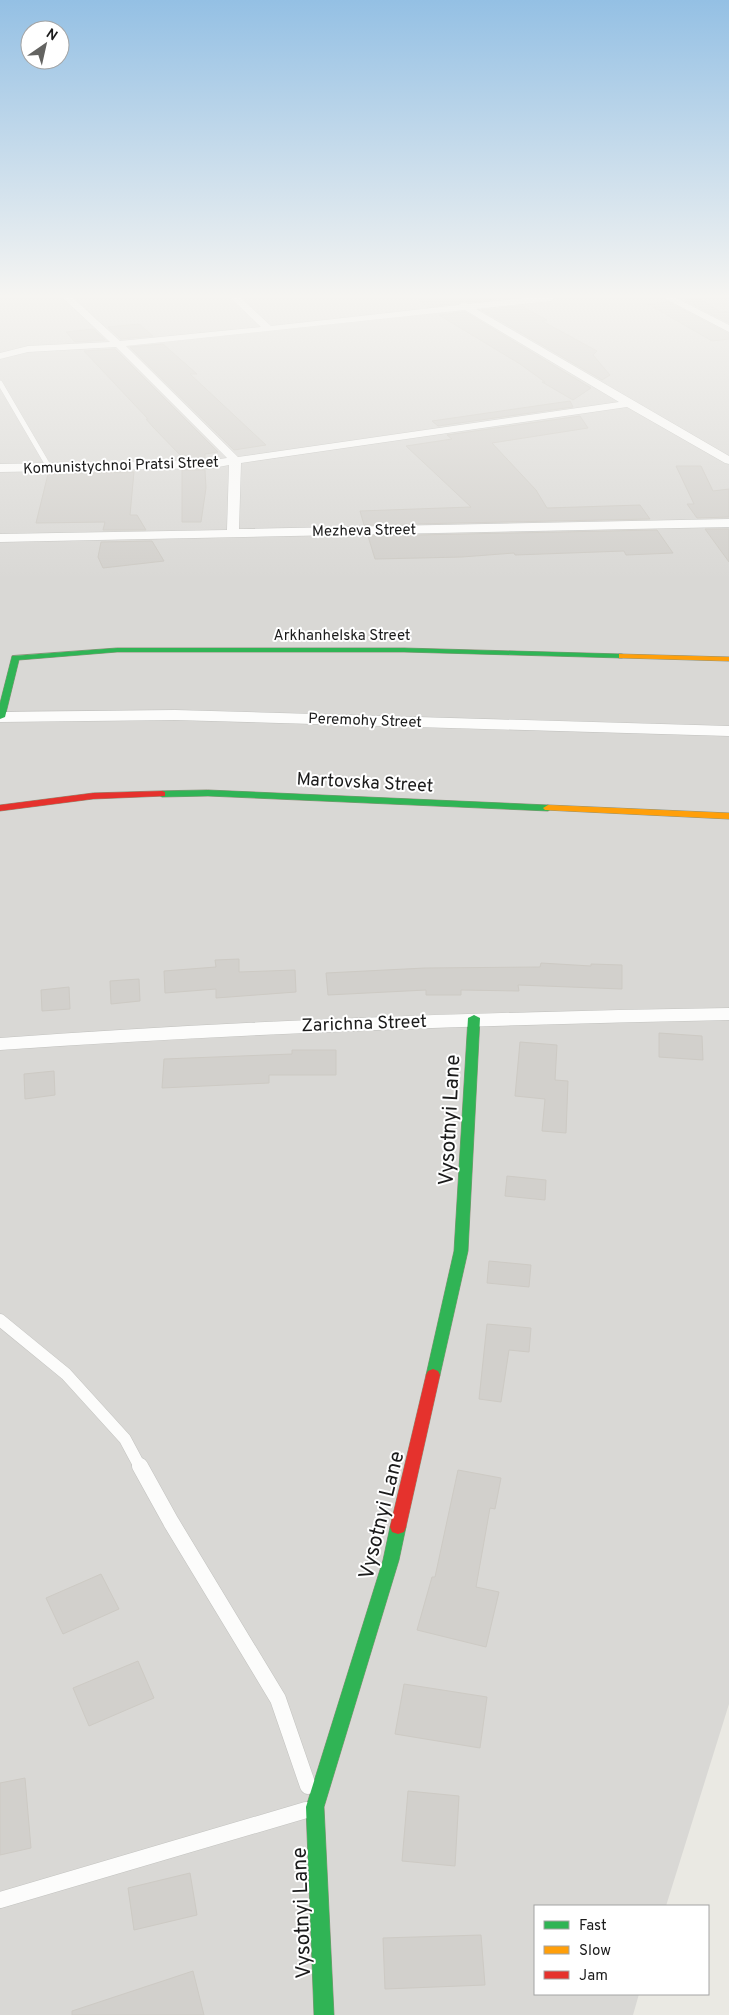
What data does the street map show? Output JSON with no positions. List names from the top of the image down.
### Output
{
  "streets": {
    "street": [
      "Komunistychnoi Pratsi Street",
      "Mezheva Street",
      "Arkhanhelska Street",
      "Peremohy Street",
      "Martovska Street",
      "Zarichna Street",
      "Vysotnyi Lane"
    ]
  },
  "crossings": [
    ["Arkhanhelska Street", "Peremohy Street"],
    ["Zarichna Street", "Vysotnyi Lane"]
  ],
  "legend": ["Fast", "Slow", "Jam"],
  "north": "top right"
}
